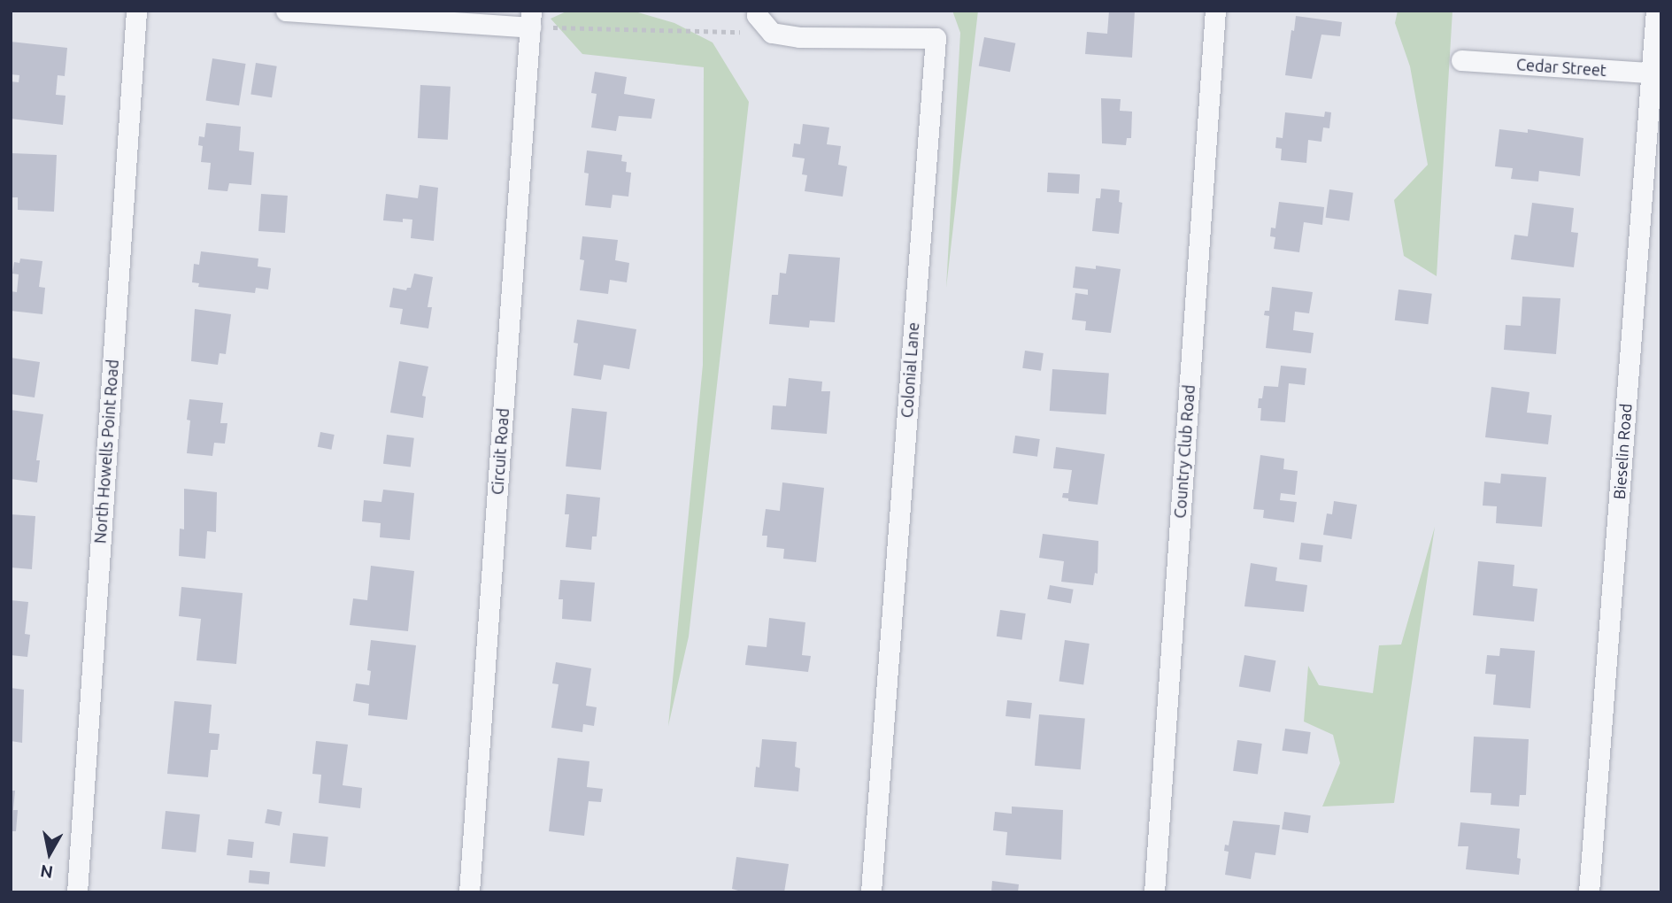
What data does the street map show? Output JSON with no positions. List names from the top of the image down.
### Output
{
  "streets": {
    "street": [
      "Cedar Street",
      "Colonial Lane",
      "North Howells Point Road",
      "Circuit Road",
      "Country Club Road",
      "Bieselin Road"
    ]
  },
  "crossings": [
    ["Cedar Street", "Bieselin Road"]
  ],
  "north": "bottom"
}
